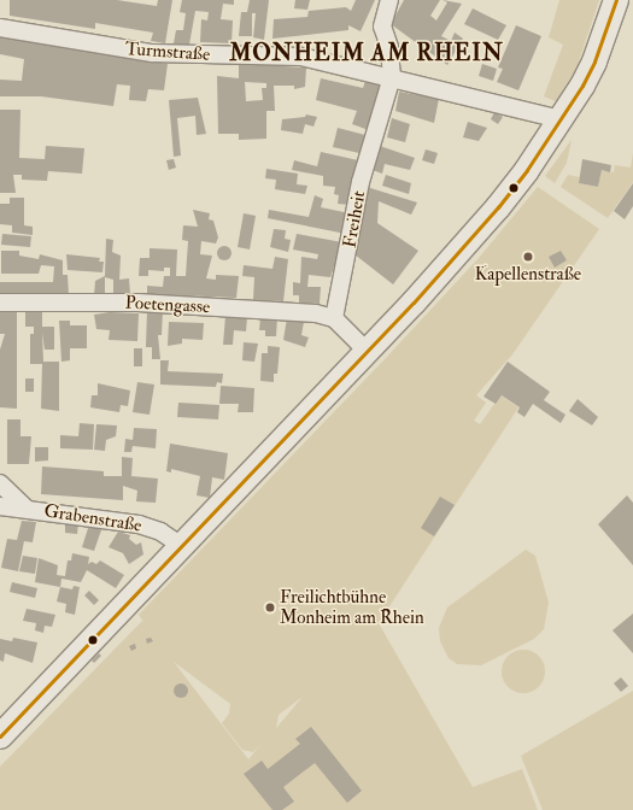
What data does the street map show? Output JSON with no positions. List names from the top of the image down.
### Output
{
  "streets": {
    "street": [
      "Turmstraße",
      "Freiheit",
      "Poetengasse",
      "Grabenstraße"
    ]
  },
  "crossings": [
    ["Turmstraße", "Freiheit"],
    ["Freiheit", "Poetengasse"]
  ],
  "districts": ["MONHEIM AM RHEIN"],
  "places": ["Kapellenstraße", "Freilichtbühne Monheim am Rhein"]
}
